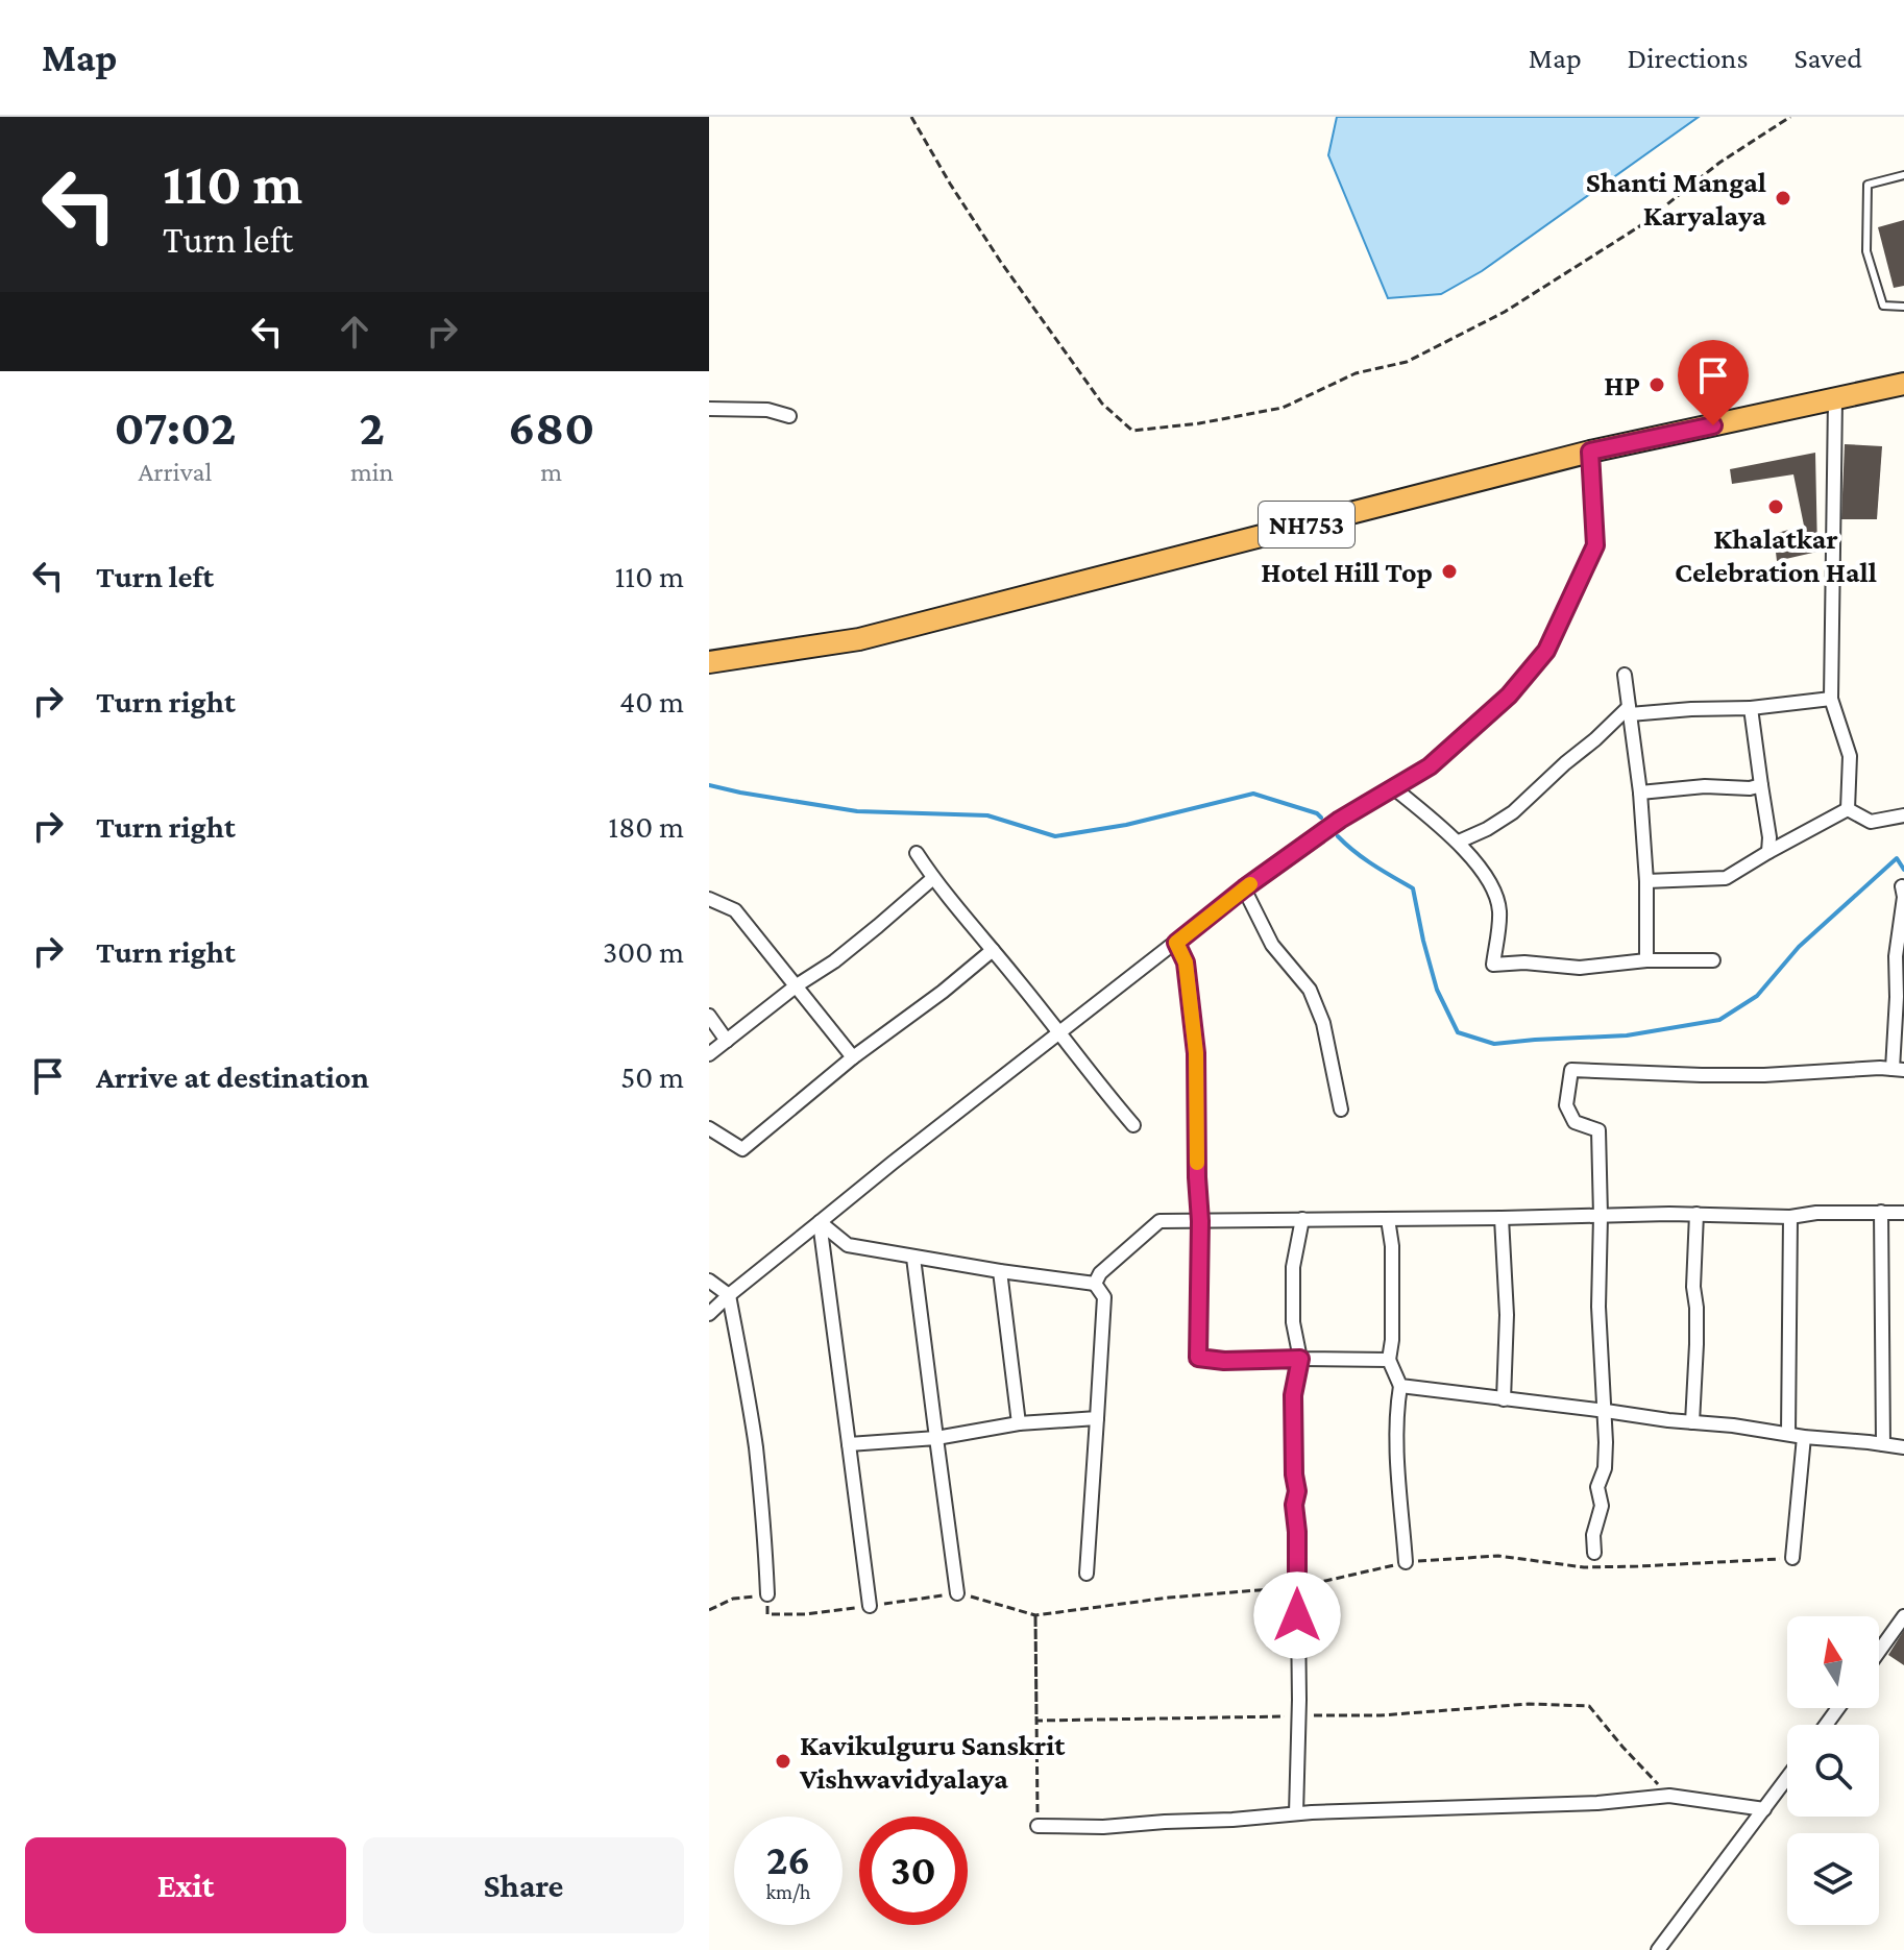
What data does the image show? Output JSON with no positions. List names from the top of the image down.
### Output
{
  "streets": {
    "highway": ["NH753"]
  },
  "places": [
    "Shanti Mangal Karyalaya",
    "HP",
    "Khalatkar Celebration Hall",
    "Hotel Hill Top",
    "Kavikulguru Sanskrit Vishwavidyalaya"
  ],
  "north": "top",
  "page": {
    "header": "Map",
    "nav": ["Map", "Directions", "Saved"],
    "turn": ["110 m", "Turn left"],
    "eta": [
      "07:02",
      "Arrival",
      "2",
      "min",
      "680",
      "m"
    ],
    "list": [
      {
        "name": "Turn left",
        "value": "110 m"
      },
      {
        "name": "Turn right",
        "value": "40 m"
      },
      {
        "name": "Turn right",
        "value": "180 m"
      },
      {
        "name": "Turn right",
        "value": "300 m"
      },
      {
        "name": "Arrive at destination",
        "value": "50 m"
      }
    ],
    "speed": "26 km/h",
    "limit": "30",
    "buttons": ["Exit", "Share"]
  }
}
